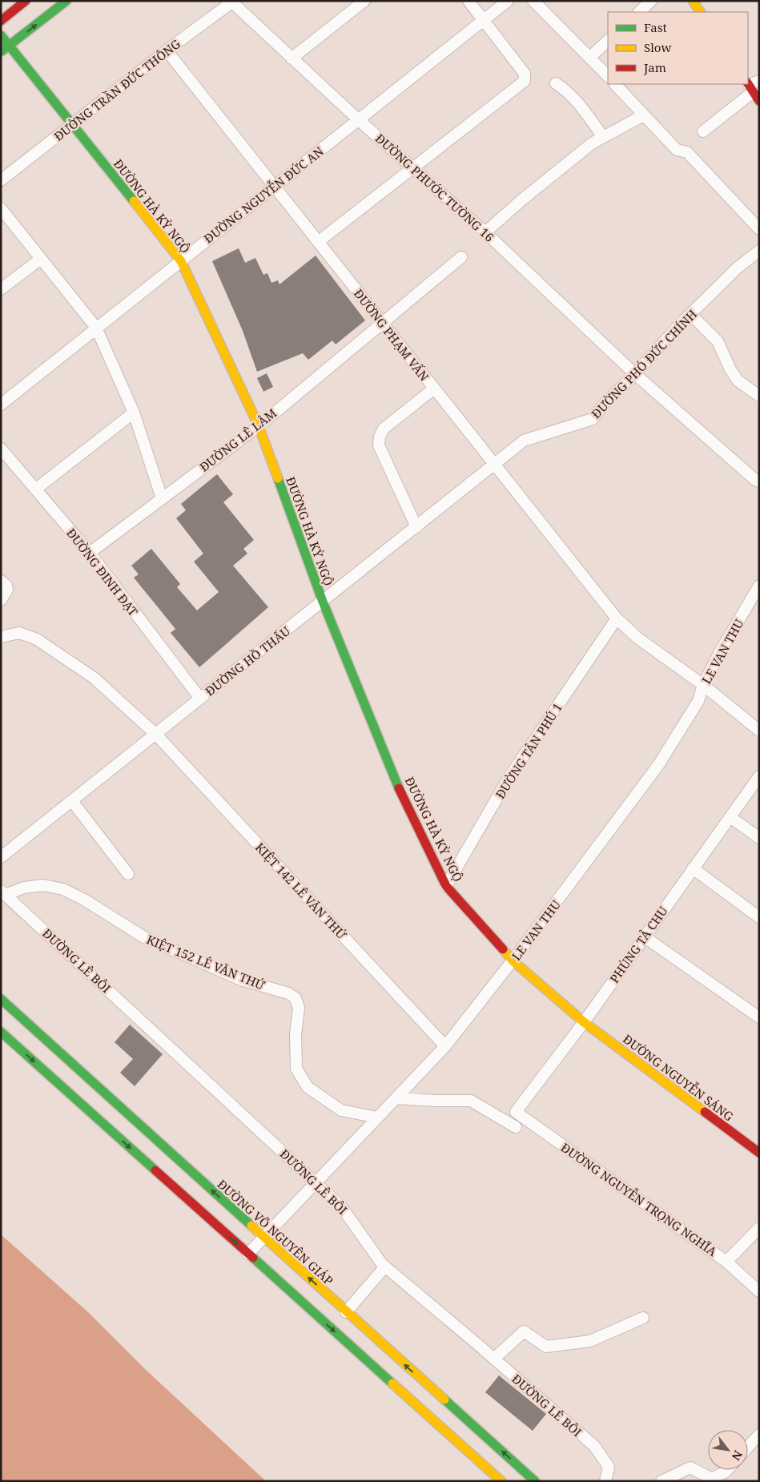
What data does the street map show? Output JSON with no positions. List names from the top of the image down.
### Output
{
  "streets": {
    "street": [
      "ĐƯỜNG TRẦN ĐỨC THÔNG",
      "ĐƯỜNG PHƯỚC TƯỜNG 16",
      "ĐƯỜNG NGUYỄN ĐỨC AN",
      "ĐƯỜNG HÀ KỲ NGỘ",
      "ĐƯỜNG PHẠM VẤN",
      "ĐƯỜNG PHÓ ĐỨC CHÍNH",
      "ĐƯỜNG LÊ LÂM",
      "ĐƯỜNG ĐINH ĐẠT",
      "LE VAN THU",
      "ĐƯỜNG HỒ THẤU",
      "ĐƯỜNG TÂN PHÚ 1",
      "KIỆT 142 LÊ VĂN THỨ",
      "PHÙNG TẢ CHU",
      "ĐƯỜNG LÊ BÔI",
      "KIỆT 152 LÊ VĂN THỨ",
      "ĐƯỜNG NGUYỄN SÁNG",
      "ĐƯỜNG NGUYỄN TRỌNG NGHĨA",
      "ĐƯỜNG VÕ NGUYÊN GIÁP"
    ]
  },
  "crossings": [
    ["ĐƯỜNG TRẦN ĐỨC THÔNG", "ĐƯỜNG PHƯỚC TƯỜNG 16"],
    ["ĐƯỜNG TRẦN ĐỨC THÔNG", "ĐƯỜNG HÀ KỲ NGỘ"],
    ["ĐƯỜNG TRẦN ĐỨC THÔNG", "ĐƯỜNG PHẠM VẤN"],
    ["ĐƯỜNG PHƯỚC TƯỜNG 16", "ĐƯỜNG NGUYỄN ĐỨC AN"],
    ["ĐƯỜNG PHƯỚC TƯỜNG 16", "ĐƯỜNG PHÓ ĐỨC CHÍNH"],
    ["ĐƯỜNG NGUYỄN ĐỨC AN", "ĐƯỜNG HÀ KỲ NGỘ"],
    ["ĐƯỜNG NGUYỄN ĐỨC AN", "ĐƯỜNG PHẠM VẤN"],
    ["ĐƯỜNG HÀ KỲ NGỘ", "ĐƯỜNG LÊ LÂM"],
    ["ĐƯỜNG HÀ KỲ NGỘ", "LE VAN THU"],
    ["ĐƯỜNG HÀ KỲ NGỘ", "ĐƯỜNG HỒ THẤU"],
    ["ĐƯỜNG HÀ KỲ NGỘ", "ĐƯỜNG TÂN PHÚ 1"],
    ["ĐƯỜNG HÀ KỲ NGỘ", "PHÙNG TẢ CHU"],
    ["ĐƯỜNG HÀ KỲ NGỘ", "ĐƯỜNG NGUYỄN SÁNG"],
    ["ĐƯỜNG PHẠM VẤN", "ĐƯỜNG PHÓ ĐỨC CHÍNH"],
    ["ĐƯỜNG PHẠM VẤN", "ĐƯỜNG LÊ LÂM"],
    ["ĐƯỜNG PHẠM VẤN", "LE VAN THU"],
    ["ĐƯỜNG PHẠM VẤN", "ĐƯỜNG HỒ THẤU"],
    ["ĐƯỜNG PHẠM VẤN", "ĐƯỜNG TÂN PHÚ 1"],
    ["ĐƯỜNG PHÓ ĐỨC CHÍNH", "ĐƯỜNG HỒ THẤU"],
    ["ĐƯỜNG LÊ LÂM", "ĐƯỜNG ĐINH ĐẠT"],
    ["ĐƯỜNG ĐINH ĐẠT", "ĐƯỜNG HỒ THẤU"],
    ["LE VAN THU", "KIỆT 142 LÊ VĂN THỨ"],
    ["LE VAN THU", "ĐƯỜNG LÊ BÔI"],
    ["LE VAN THU", "KIỆT 152 LÊ VĂN THỨ"],
    ["LE VAN THU", "ĐƯỜNG VÕ NGUYÊN GIÁP"],
    ["ĐƯỜNG HỒ THẤU", "KIỆT 142 LÊ VĂN THỨ"],
    ["PHÙNG TẢ CHU", "ĐƯỜNG NGUYỄN SÁNG"],
    ["PHÙNG TẢ CHU", "ĐƯỜNG NGUYỄN TRỌNG NGHĨA"],
    ["ĐƯỜNG LÊ BÔI", "KIỆT 152 LÊ VĂN THỨ"]
  ],
  "legend": ["Fast", "Slow", "Jam"],
  "north": "bottom right"
}
